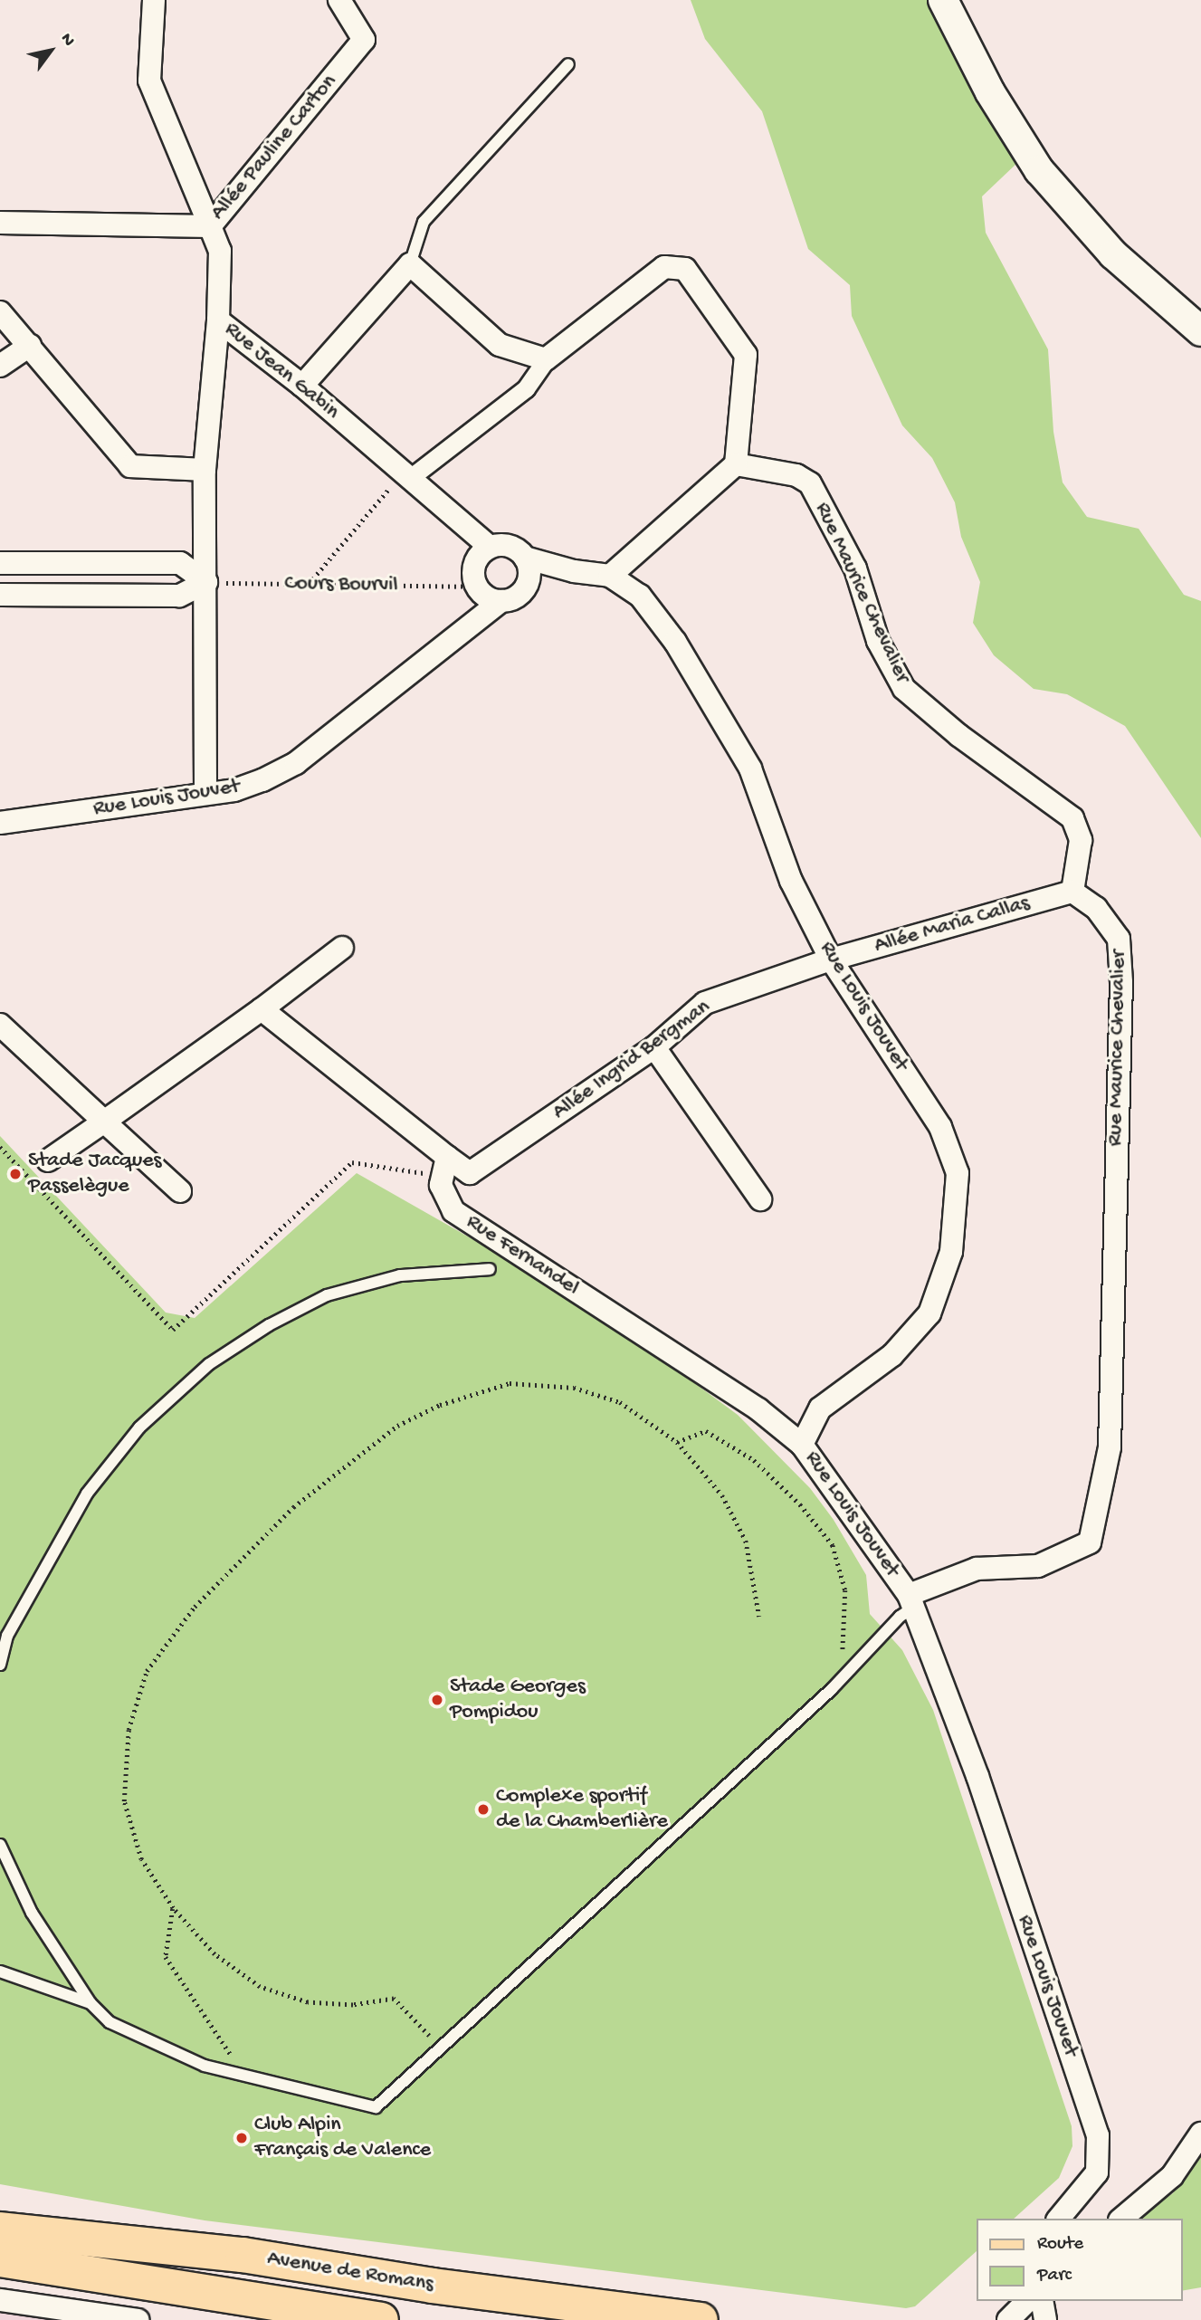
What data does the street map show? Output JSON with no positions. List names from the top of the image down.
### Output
{
  "streets": {
    "main road": ["Avenue de Romans"],
    "street": [
      "Allée Pauline Carton",
      "Rue Jean Gabin",
      "Rue Maurice Chevalier",
      "Rue Louis Jouvet",
      "Allée Maria Callas",
      "Allée Ingrid Bergman",
      "Rue Fernandel"
    ],
    "path": ["Cours Bourvil"]
  },
  "crossings": [
    ["Allée Pauline Carton", "Rue Jean Gabin"],
    ["Rue Jean Gabin", "Cours Bourvil"],
    ["Rue Jean Gabin", "Rue Louis Jouvet"],
    ["Cours Bourvil", "Rue Louis Jouvet"],
    ["Rue Maurice Chevalier", "Rue Louis Jouvet"],
    ["Rue Maurice Chevalier", "Allée Maria Callas"],
    ["Rue Louis Jouvet", "Allée Maria Callas"],
    ["Rue Louis Jouvet", "Allée Ingrid Bergman"],
    ["Rue Louis Jouvet", "Rue Fernandel"],
    ["Allée Maria Callas", "Allée Ingrid Bergman"],
    ["Allée Ingrid Bergman", "Rue Fernandel"]
  ],
  "places": [
    "Stade Jacques Passelègue",
    "Stade Georges Pompidou",
    "Complexe sportif de la Chamberlière",
    "Club Alpin Français de Valence"
  ],
  "legend": ["Route", "Parc"],
  "north": "top right"
}
